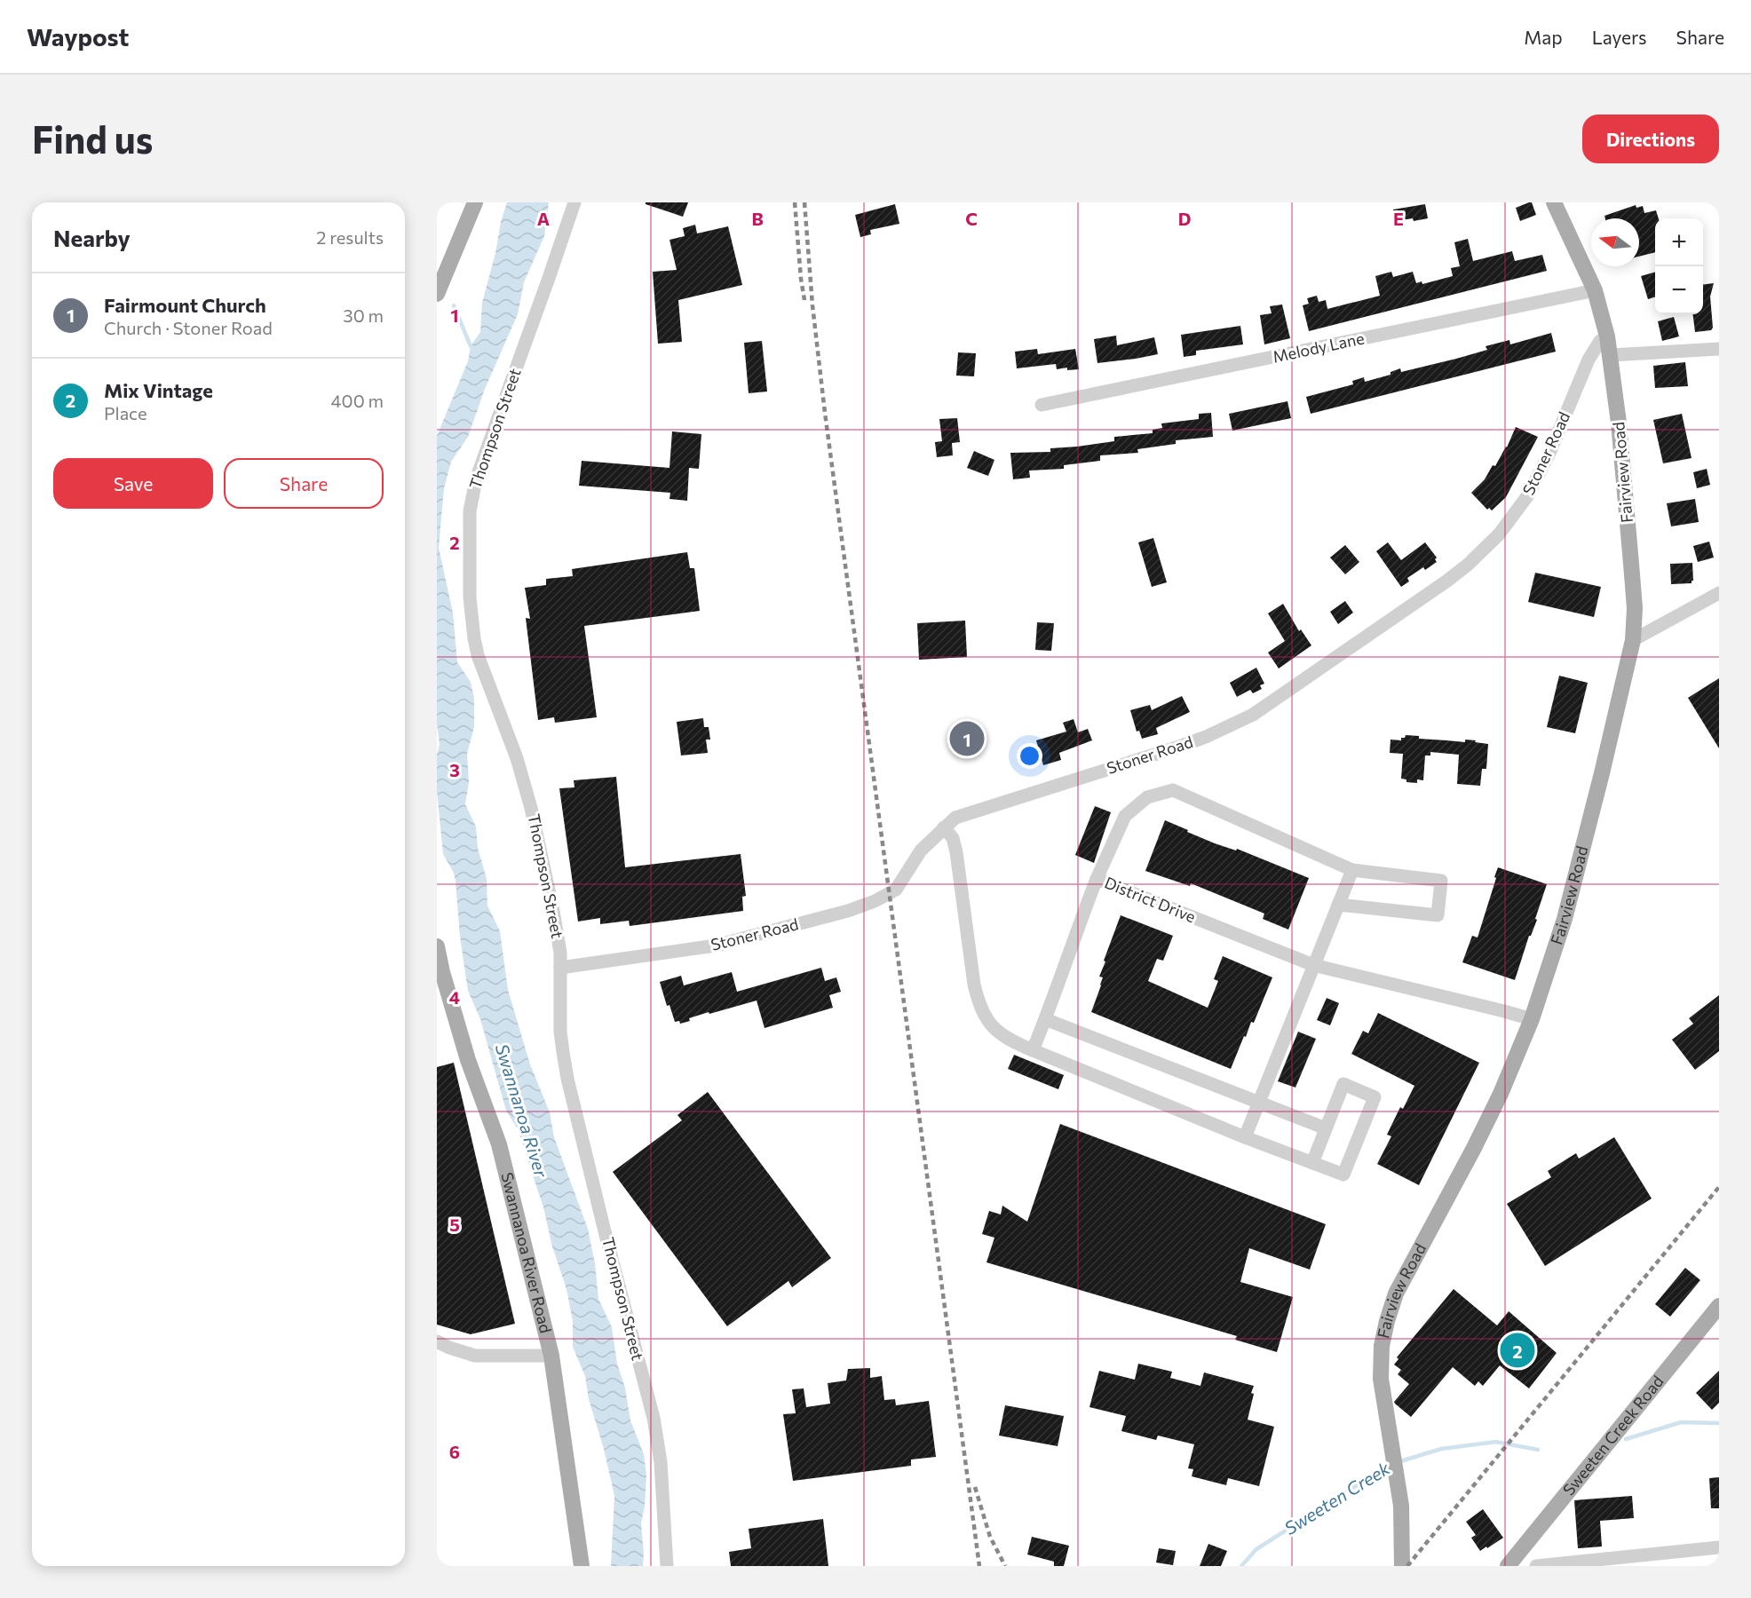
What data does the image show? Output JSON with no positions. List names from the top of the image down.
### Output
{
  "streets": {
    "main road": ["Fairview Road", "Swannanoa River Road", "Sweeten Creek Road"],
    "street": [
      "Melody Lane",
      "Thompson Street",
      "Stoner Road",
      "District Drive"
    ]
  },
  "crossings": [
    ["Melody Lane", "Fairview Road"],
    ["Thompson Street", "Stoner Road"],
    ["Stoner Road", "Fairview Road"],
    ["Fairview Road", "District Drive"]
  ],
  "water": ["Swannanoa River", "Sweeten Creek"],
  "north": "left",
  "page": {
    "header": "Waypost",
    "nav": ["Map", "Layers", "Share"],
    "buttons": [
      "Directions",
      ["Save", "Share"]
    ],
    "title": "Find us",
    "heading": ["Nearby", "2 results"],
    "map_buttons": ["+", "−"],
    "list": [
      {
        "mark": "1",
        "name": "Fairmount Church",
        "note": "Church · Stoner Road",
        "value": "30 m"
      },
      {
        "mark": "2",
        "name": "Mix Vintage",
        "note": "Place",
        "value": "400 m"
      }
    ],
    "pins": ["1", "2"]
  },
  "grid": {
    "columns": [
      "A",
      "B",
      "C",
      "D",
      "E"
    ],
    "rows": [
      "1",
      "2",
      "3",
      "4",
      "5",
      "6"
    ]
  }
}
